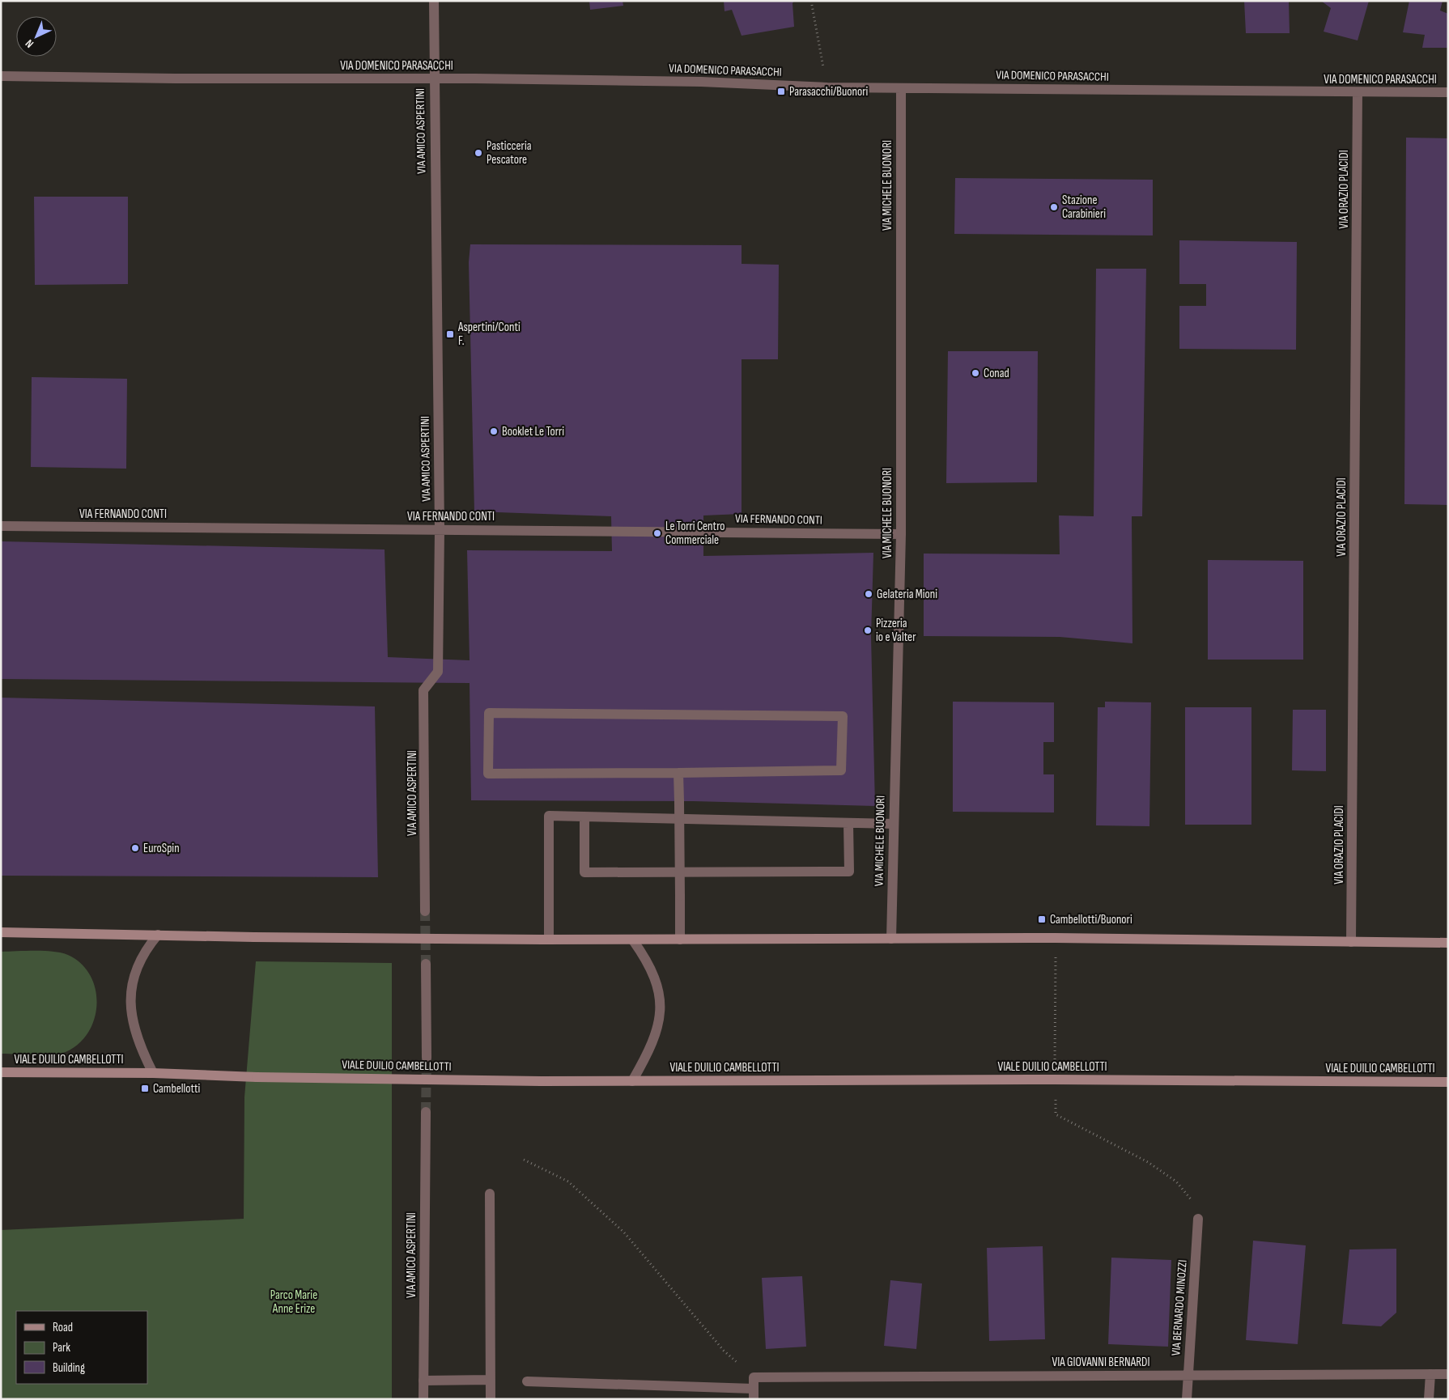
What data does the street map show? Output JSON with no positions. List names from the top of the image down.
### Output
{
  "streets": {
    "main road": ["VIALE DUILIO CAMBELLOTTI"],
    "street": [
      "VIA DOMENICO PARASACCHI",
      "VIA AMICO ASPERTINI",
      "VIA MICHELE BUONORI",
      "VIA ORAZIO PLACIDI",
      "VIA FERNANDO CONTI",
      "VIA BERNARDO MINOZZI",
      "VIA GIOVANNI BERNARDI"
    ]
  },
  "crossings": [
    ["VIA DOMENICO PARASACCHI", "VIA AMICO ASPERTINI"],
    ["VIA DOMENICO PARASACCHI", "VIA MICHELE BUONORI"],
    ["VIA DOMENICO PARASACCHI", "VIA ORAZIO PLACIDI"],
    ["VIA AMICO ASPERTINI", "VIA FERNANDO CONTI"],
    ["VIA MICHELE BUONORI", "VIA FERNANDO CONTI"],
    ["VIA BERNARDO MINOZZI", "VIA GIOVANNI BERNARDI"]
  ],
  "parks": ["Parco Marie Anne Erize"],
  "places": {
    "transit": [
      "Parasacchi/Buonori",
      "Aspertini/Conti F.",
      "Cambellotti/Buonori",
      "Cambellotti"
    ],
    "other": [
      "Pasticceria Pescatore",
      "Stazione Carabinieri",
      "Conad",
      "Booklet Le Torri",
      "Le Torri Centro Commerciale",
      "Gelateria Mioni",
      "Pizzeria io e Valter",
      "EuroSpin"
    ]
  },
  "legend": ["Road", "Park", "Building"],
  "north": "bottom left"
}
